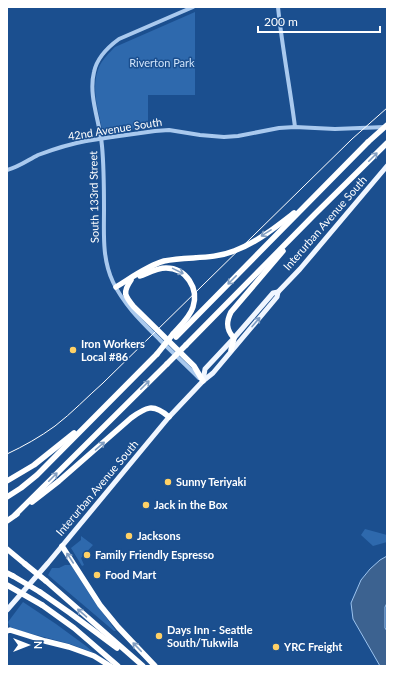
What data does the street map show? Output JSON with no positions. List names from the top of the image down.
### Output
{
  "streets": {
    "main road": ["Interurban Avenue South"],
    "street": ["42nd Avenue South", "South 133rd Street"]
  },
  "crossings": [
    ["South 133rd Street", "Interurban Avenue South"]
  ],
  "parks": ["Riverton Park"],
  "places": [
    "Iron Workers Local #86",
    "Sunny Teriyaki",
    "Jack in the Box",
    "Jacksons",
    "Family Friendly Espresso",
    "Food Mart",
    "Days Inn - Seattle South/Tukwila",
    "YRC Freight"
  ],
  "scale_bar": "200 m",
  "north": "right"
}
